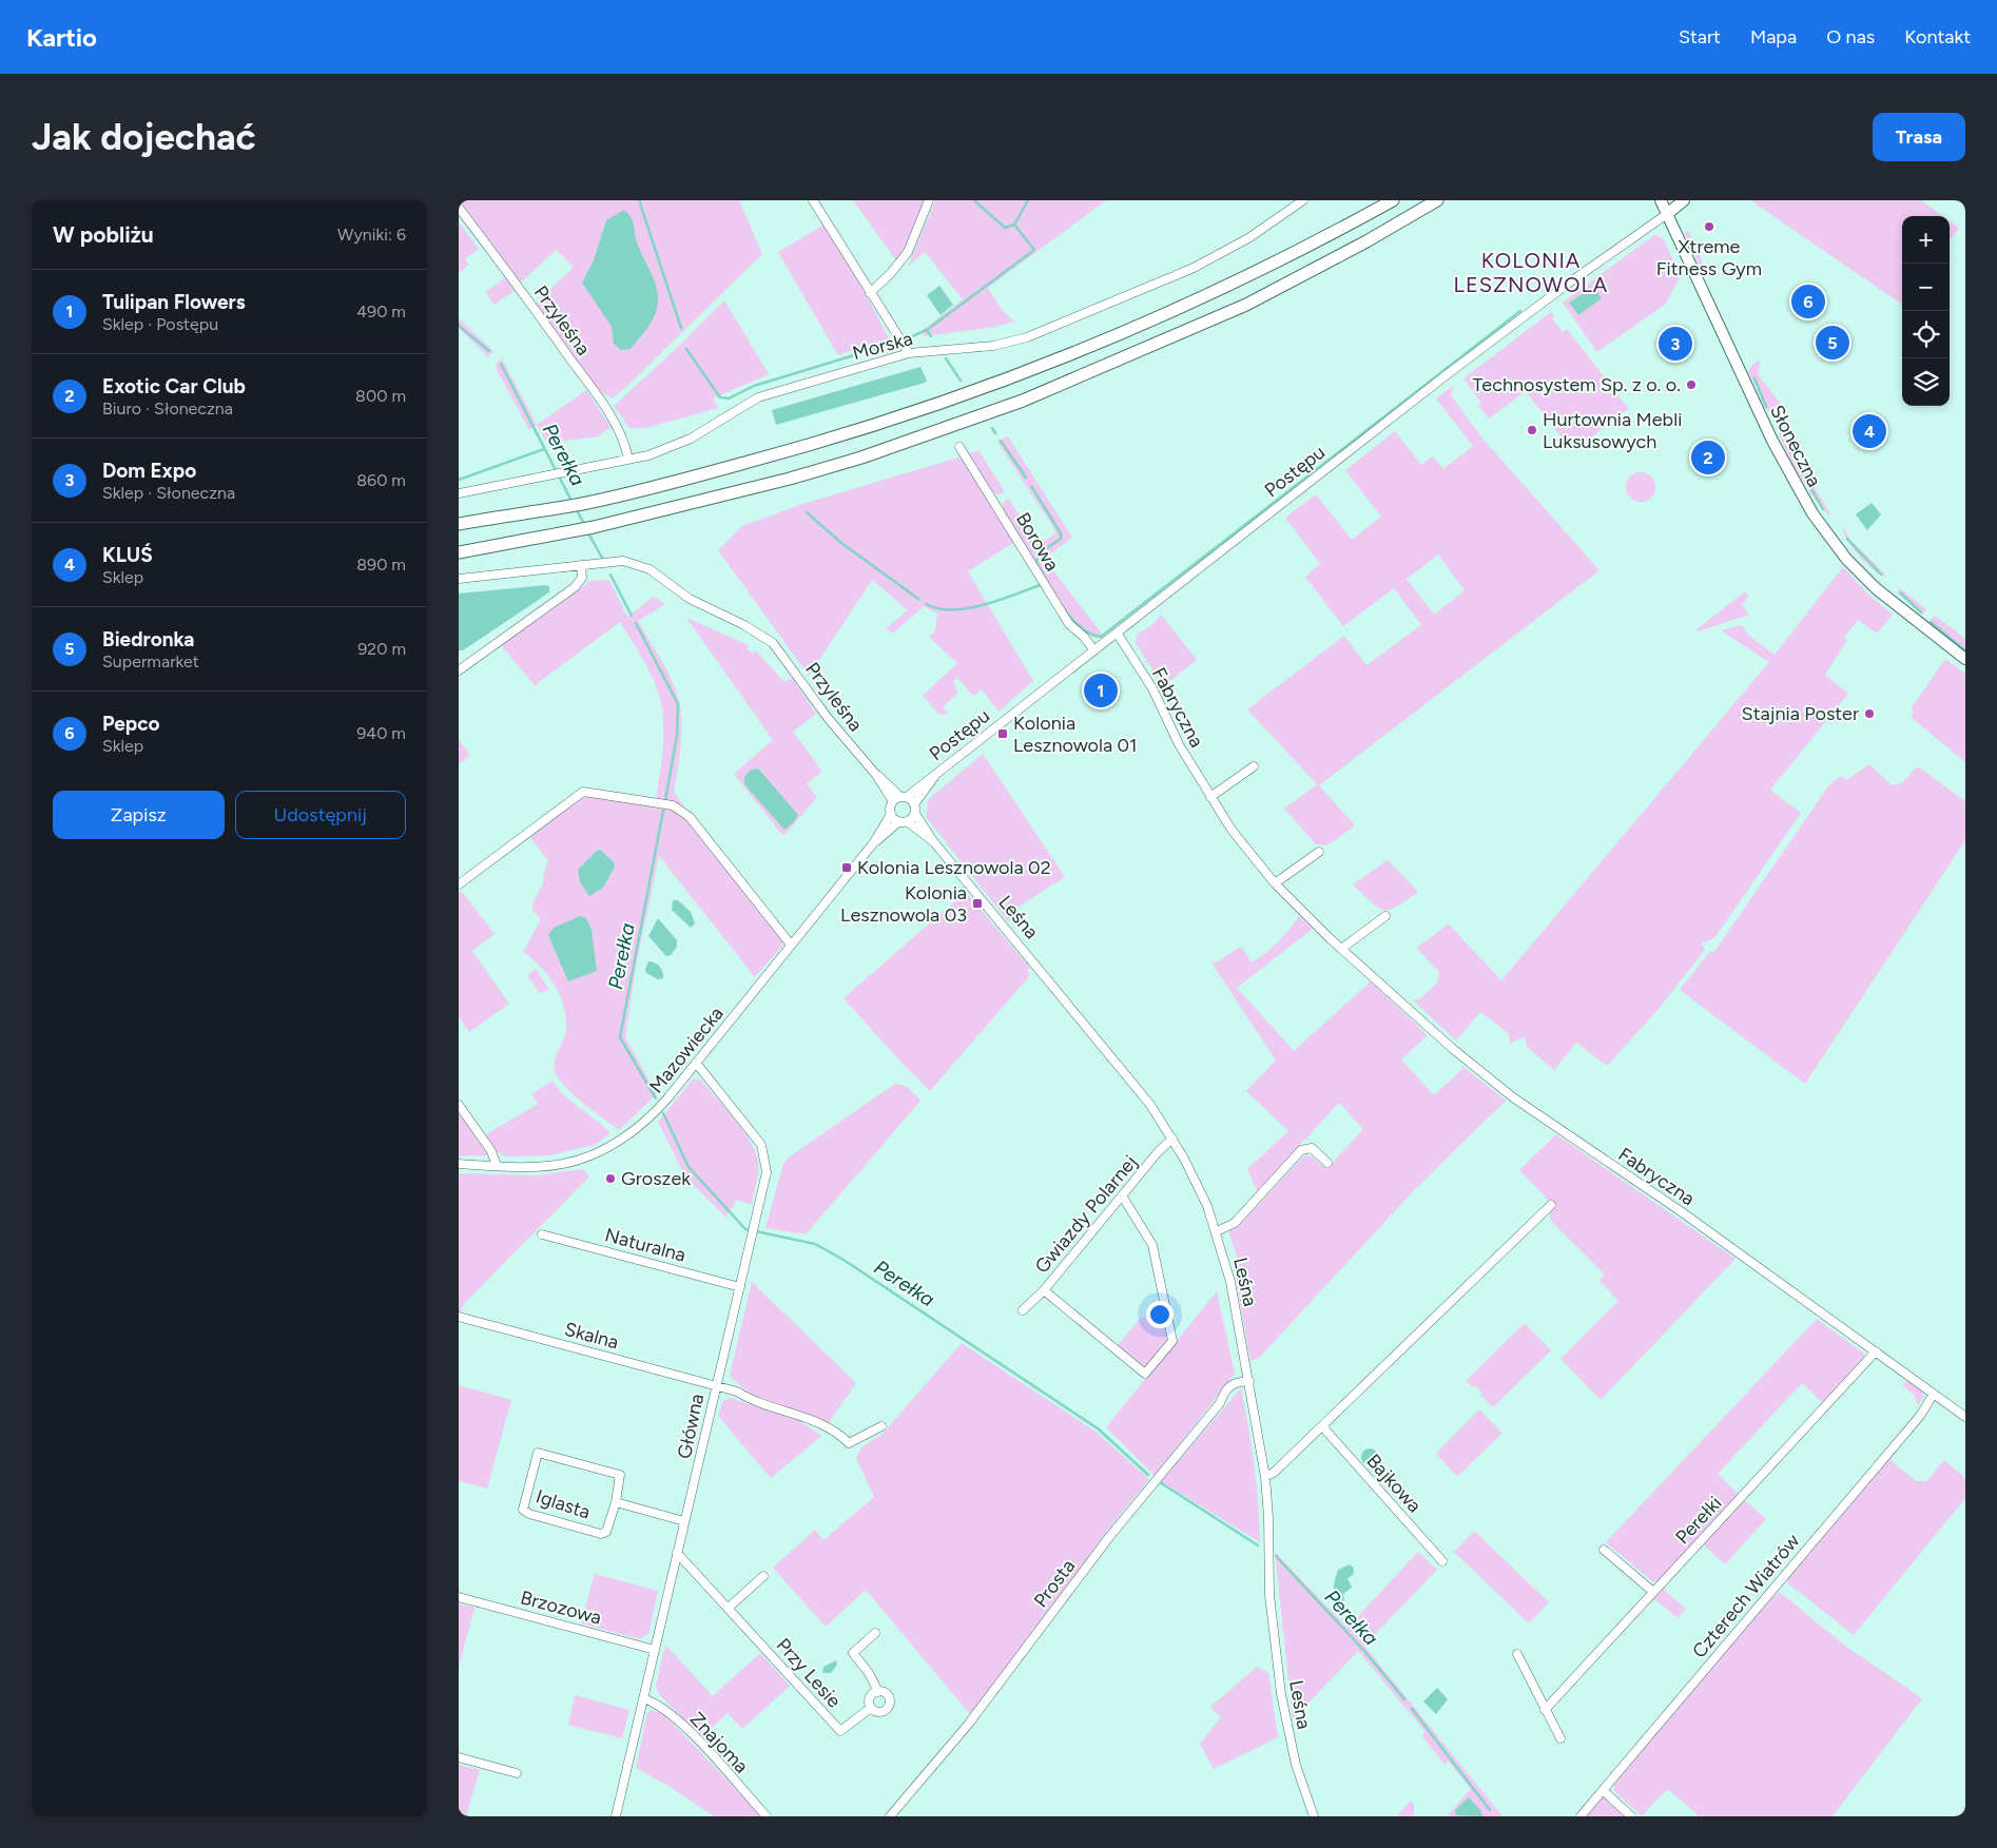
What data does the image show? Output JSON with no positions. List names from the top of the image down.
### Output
{
  "streets": {
    "main road": ["Słoneczna", "Postępu"],
    "street": [
      "Przyleśna",
      "Morska",
      "Borowa",
      "Fabryczna",
      "Leśna",
      "Mazowiecka",
      "Gwiazdy Polarnej",
      "Naturalna",
      "Skalna",
      "Główna",
      "Bajkowa",
      "Iglasta",
      "Perełki",
      "Prosta",
      "Czterech Wiatrów",
      "Brzozowa",
      "Przy Lesie",
      "Znajoma"
    ]
  },
  "crossings": [
    ["Przyleśna", "Morska"],
    ["Przyleśna", "Postępu"],
    ["Przyleśna", "Leśna"],
    ["Przyleśna", "Mazowiecka"],
    ["Słoneczna", "Postępu"],
    ["Postępu", "Borowa"],
    ["Postępu", "Fabryczna"],
    ["Postępu", "Leśna"],
    ["Postępu", "Mazowiecka"],
    ["Fabryczna", "Perełki"],
    ["Fabryczna", "Czterech Wiatrów"],
    ["Leśna", "Mazowiecka"],
    ["Leśna", "Gwiazdy Polarnej"],
    ["Leśna", "Prosta"],
    ["Mazowiecka", "Główna"],
    ["Naturalna", "Główna"],
    ["Skalna", "Główna"],
    ["Główna", "Iglasta"],
    ["Główna", "Brzozowa"],
    ["Główna", "Przy Lesie"],
    ["Główna", "Znajoma"]
  ],
  "districts": ["KOLONIA LESZNOWOLA"],
  "water": ["Perełka"],
  "places": {
    "other": [
      "Xtreme Fitness Gym",
      "Technosystem Sp. z o. o.",
      "Hurtownia Mebli Luksusowych",
      "Stajnia Poster",
      "Groszek"
    ],
    "transit": ["Kolonia Lesznowola 01", "Kolonia Lesznowola 02", "Kolonia Lesznowola 03"]
  },
  "page": {
    "header": "Kartio",
    "nav": [
      "Start",
      "Mapa",
      "O nas",
      "Kontakt"
    ],
    "buttons": [
      "Trasa",
      ["Zapisz", "Udostępnij"]
    ],
    "title": "Jak dojechać",
    "heading": ["W pobliżu", "Wyniki: 6"],
    "map_buttons": ["+", "−"],
    "list": [
      {
        "mark": "1",
        "name": "Tulipan Flowers",
        "note": "Sklep · Postępu",
        "value": "490 m"
      },
      {
        "mark": "2",
        "name": "Exotic Car Club",
        "note": "Biuro · Słoneczna",
        "value": "800 m"
      },
      {
        "mark": "3",
        "name": "Dom Expo",
        "note": "Sklep · Słoneczna",
        "value": "860 m"
      },
      {
        "mark": "4",
        "name": "KLUŚ",
        "note": "Sklep",
        "value": "890 m"
      },
      {
        "mark": "5",
        "name": "Biedronka",
        "note": "Supermarket",
        "value": "920 m"
      },
      {
        "mark": "6",
        "name": "Pepco",
        "note": "Sklep",
        "value": "940 m"
      }
    ],
    "pins": [
      "6",
      "5",
      "3",
      "4",
      "2",
      "1"
    ]
  }
}
